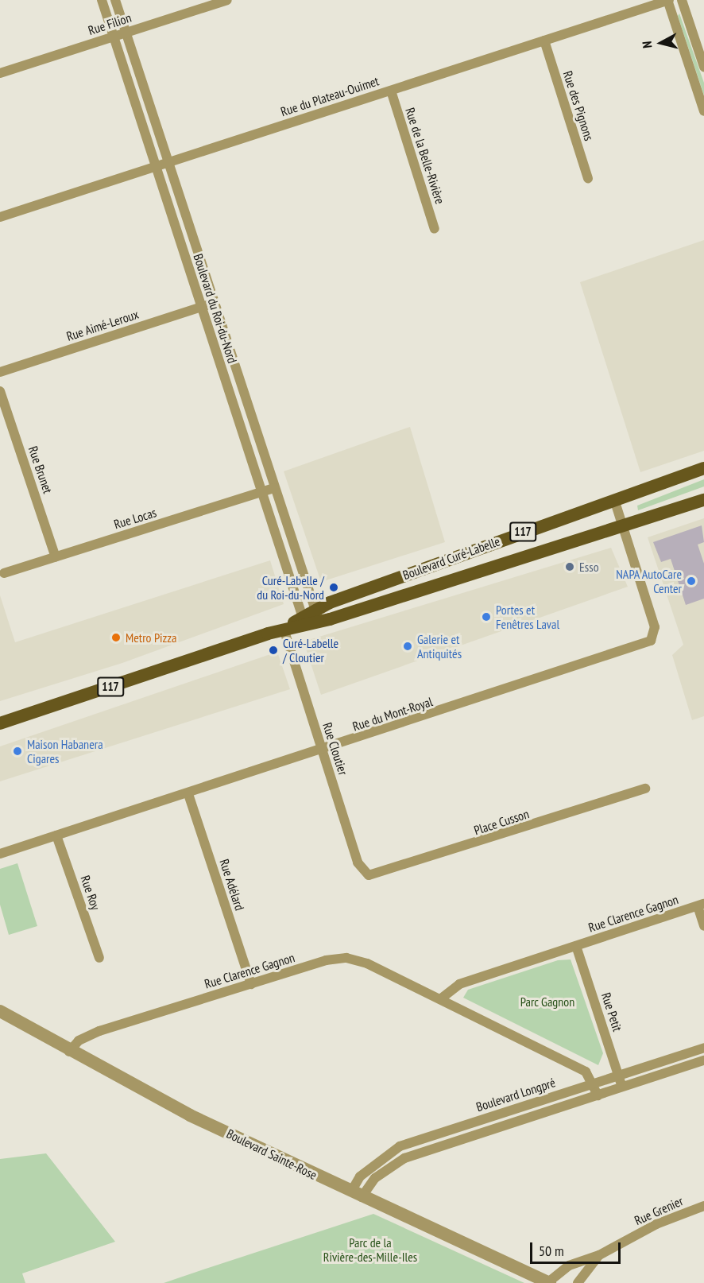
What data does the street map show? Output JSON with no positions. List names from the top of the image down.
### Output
{
  "streets": {
    "main road": ["117", "Boulevard Curé-Labelle"],
    "street": [
      "Rue Filion",
      "Rue du Plateau-Ouimet",
      "Rue des Pignons",
      "Rue de la Belle-Rivière",
      "Boulevard du Roi-du-Nord",
      "Rue Aimé-Leroux",
      "Rue Brunet",
      "Rue Locas",
      "Rue du Mont-Royal",
      "Rue Cloutier",
      "Place Cusson",
      "Rue Adélard",
      "Rue Roy",
      "Rue Clarence Gagnon",
      "Rue Petit",
      "Boulevard Longpré",
      "Boulevard Sainte-Rose",
      "Rue Grenier"
    ]
  },
  "crossings": [
    ["Rue Filion", "Boulevard du Roi-du-Nord"],
    ["Rue du Plateau-Ouimet", "Rue des Pignons"],
    ["Rue du Plateau-Ouimet", "Rue de la Belle-Rivière"],
    ["Rue du Plateau-Ouimet", "Boulevard du Roi-du-Nord"],
    ["Boulevard du Roi-du-Nord", "Rue Aimé-Leroux"],
    ["Boulevard du Roi-du-Nord", "Rue Locas"],
    ["Boulevard du Roi-du-Nord", "Boulevard Curé-Labelle"],
    ["Rue Brunet", "Rue Locas"],
    ["Boulevard Curé-Labelle", "Rue du Mont-Royal"],
    ["Boulevard Curé-Labelle", "Rue Cloutier"],
    ["Rue du Mont-Royal", "Rue Cloutier"],
    ["Rue du Mont-Royal", "Rue Adélard"],
    ["Rue du Mont-Royal", "Rue Roy"],
    ["Rue Cloutier", "Place Cusson"],
    ["Rue Adélard", "Rue Clarence Gagnon"],
    ["Rue Clarence Gagnon", "Rue Petit"],
    ["Rue Clarence Gagnon", "Boulevard Longpré"],
    ["Rue Clarence Gagnon", "Boulevard Sainte-Rose"],
    ["Rue Petit", "Boulevard Longpré"],
    ["Boulevard Longpré", "Boulevard Sainte-Rose"],
    ["Boulevard Sainte-Rose", "Rue Grenier"]
  ],
  "parks": ["Parc Gagnon", "Parc de la Rivière-des-Mille-Iles"],
  "places": [
    "Esso",
    "NAPA AutoCare Center",
    "Curé-Labelle / du Roi-du-Nord",
    "Portes et Fenêtres Laval",
    "Metro Pizza",
    "Galerie et Antiquités",
    "Curé-Labelle / Cloutier",
    "Maison Habanera Cigares"
  ],
  "scale_bar": "50 m",
  "north": "left"
}
